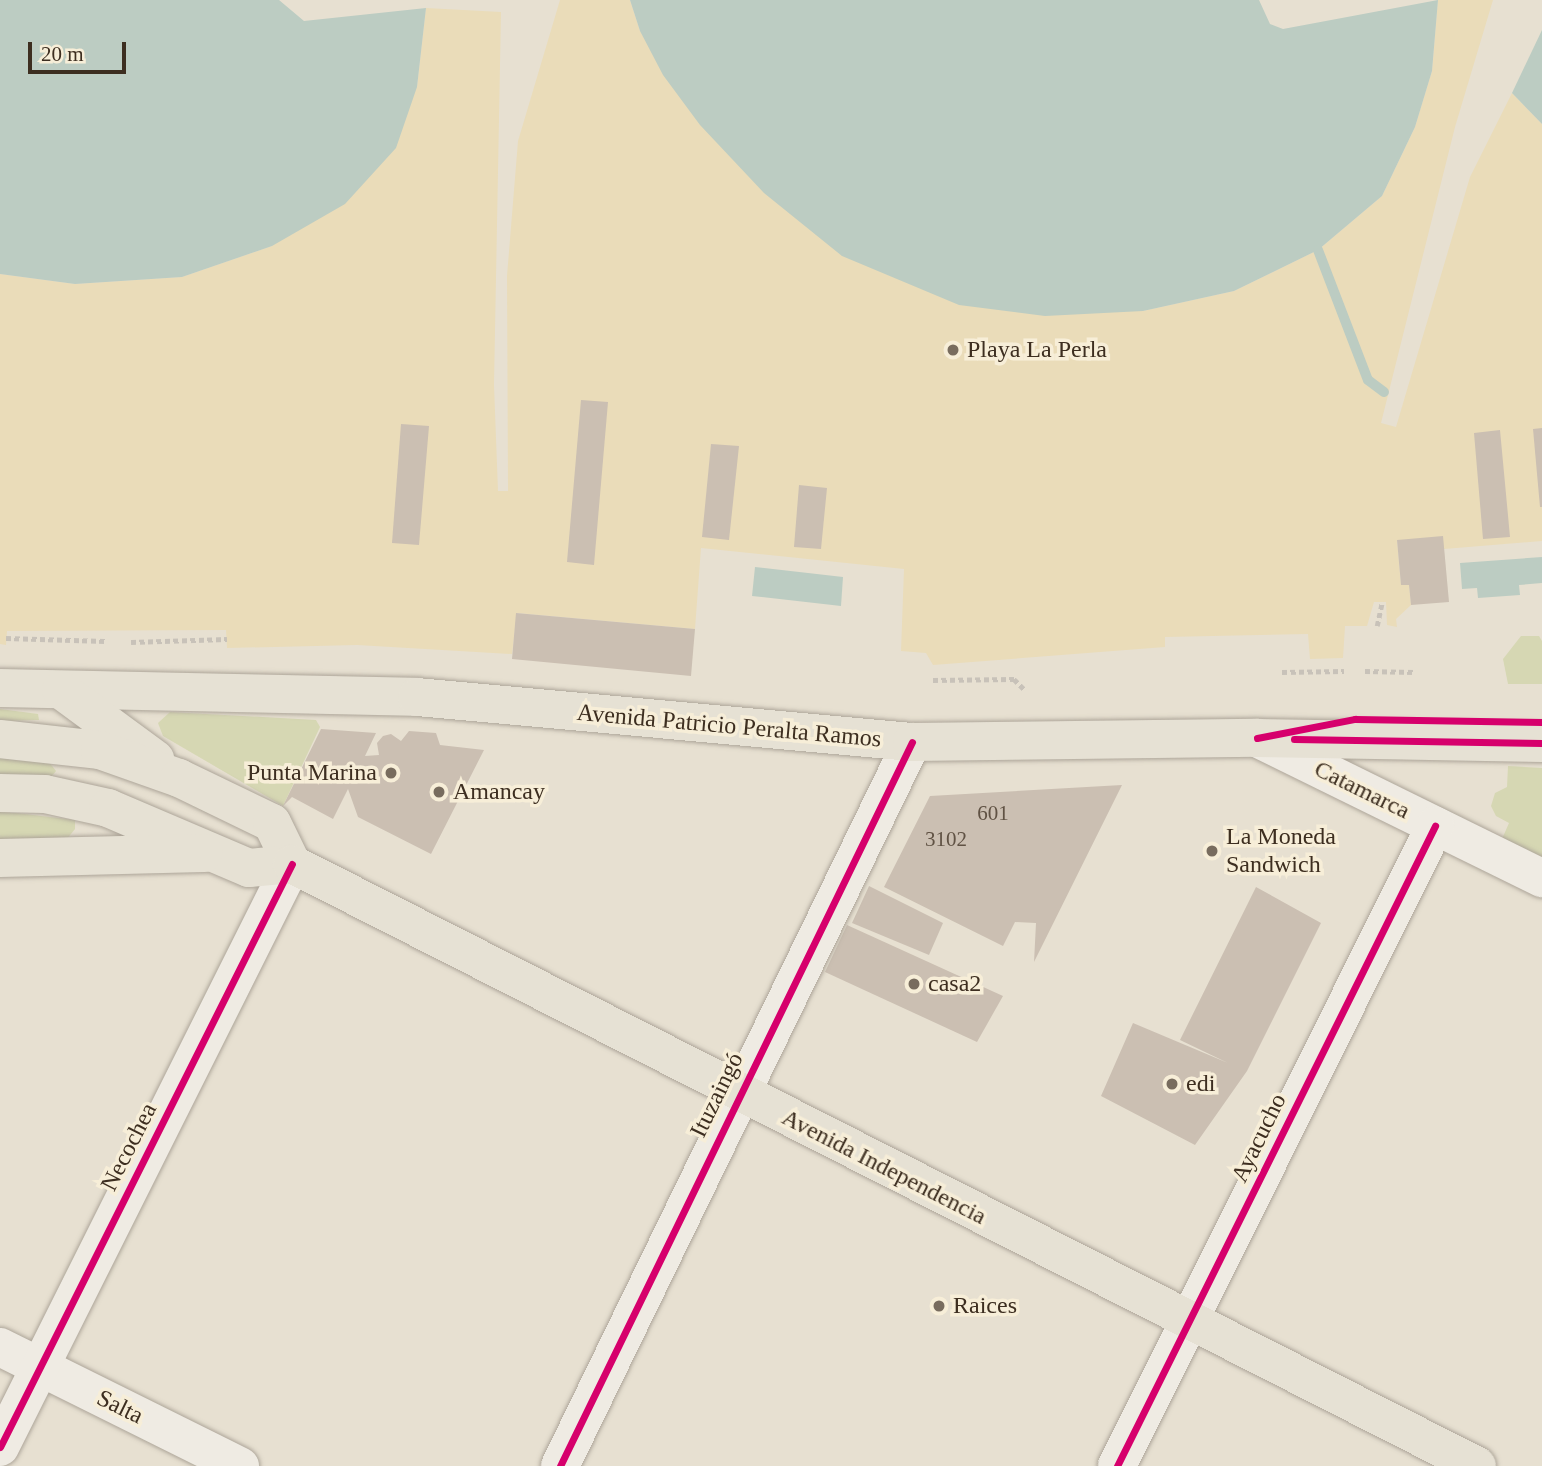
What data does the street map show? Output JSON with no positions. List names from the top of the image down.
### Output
{
  "streets": {
    "main road": ["Avenida Patricio Peralta Ramos", "Avenida Independencia"],
    "street": [
      "Catamarca",
      "Ituzaingó",
      "Ayacucho",
      "Necochea",
      "Salta"
    ]
  },
  "crossings": [
    ["Avenida Patricio Peralta Ramos", "Catamarca"],
    ["Avenida Patricio Peralta Ramos", "Ituzaingó"],
    ["Catamarca", "Ayacucho"],
    ["Ituzaingó", "Avenida Independencia"],
    ["Ayacucho", "Avenida Independencia"],
    ["Necochea", "Avenida Independencia"],
    ["Necochea", "Salta"]
  ],
  "places": [
    "Playa La Perla",
    "Punta Marina",
    "Amancay",
    "La Moneda Sandwich",
    "casa2",
    "edi",
    "Raices"
  ],
  "house_numbers": ["601", "3102"],
  "scale_bar": "20 m"
}
